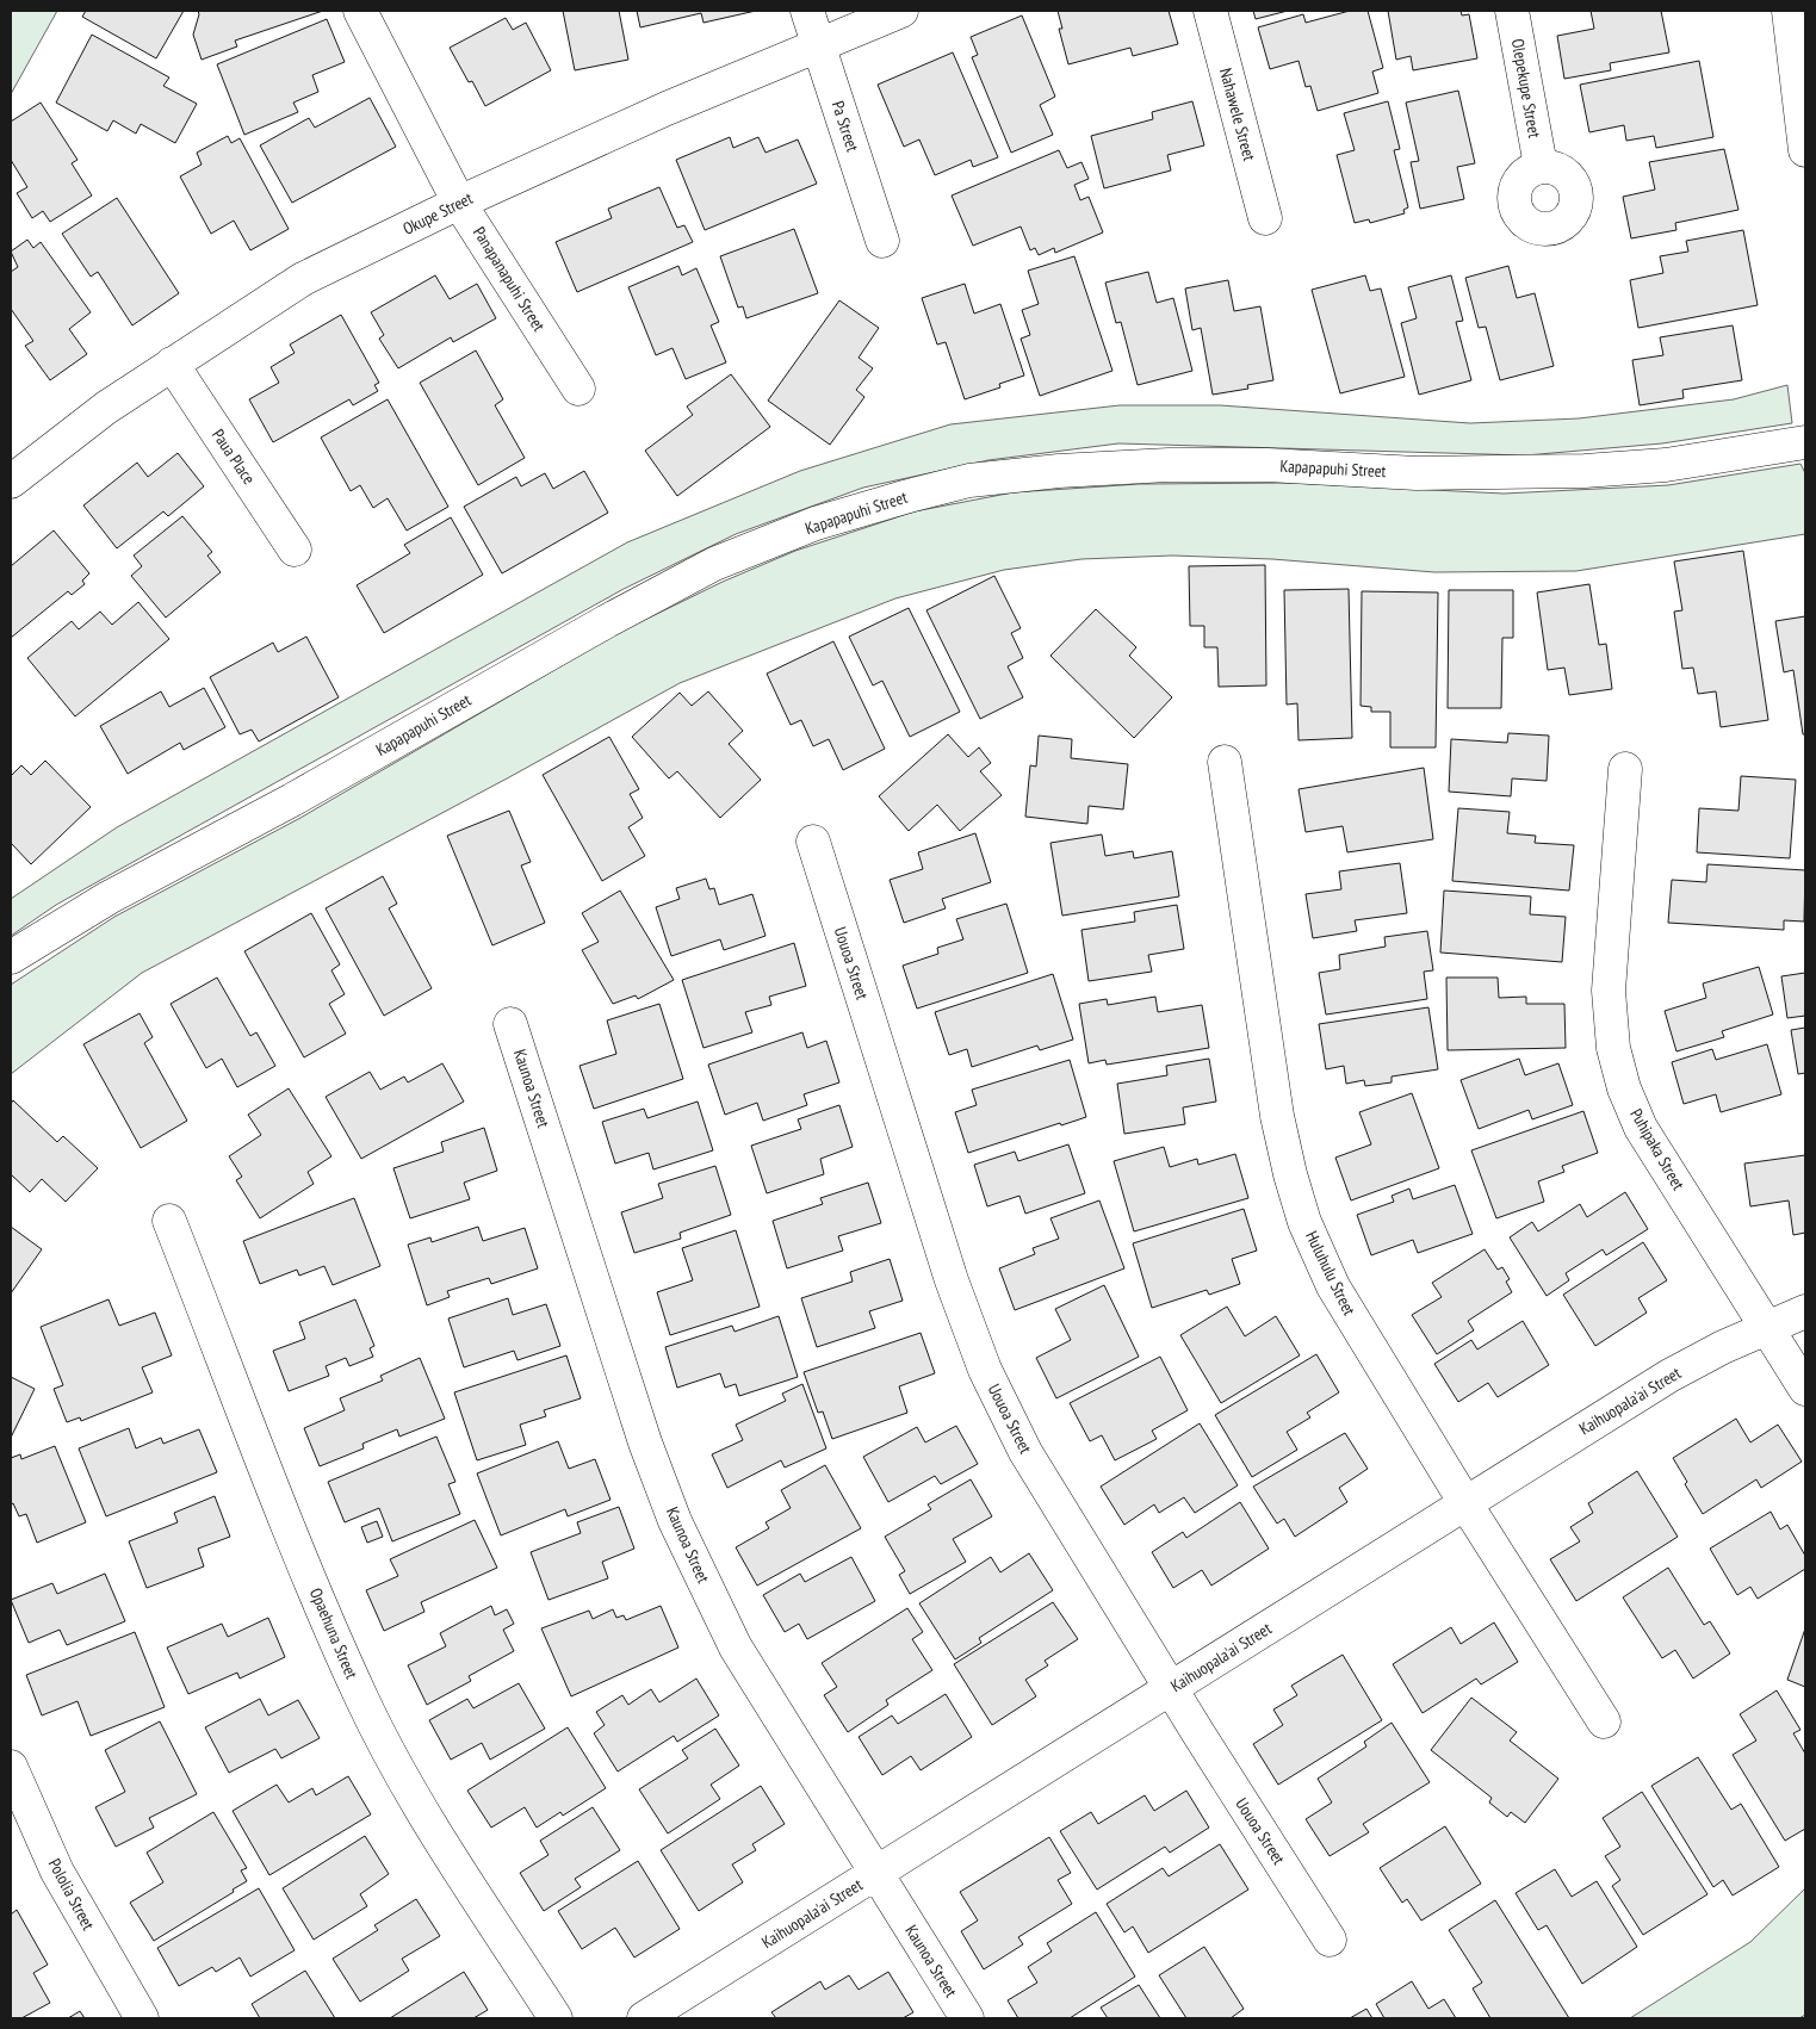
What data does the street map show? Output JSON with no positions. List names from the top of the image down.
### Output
{
  "streets": {
    "street": [
      "Olepekupe Street",
      "Nahawele Street",
      "Pa Street",
      "Okupe Street",
      "Panapanapuhi Street",
      "Paua Place",
      "Kapapapuhi Street",
      "Uouoa Street",
      "Kaunoa Street",
      "Puhipaka Street",
      "Huluhulu Street",
      "Kaihuopala'ai Street",
      "Opaehuna Street",
      "Pololia Street"
    ]
  },
  "crossings": [
    ["Pa Street", "Okupe Street"],
    ["Okupe Street", "Panapanapuhi Street"],
    ["Okupe Street", "Paua Place"],
    ["Uouoa Street", "Kaihuopala'ai Street"],
    ["Kaunoa Street", "Kaihuopala'ai Street"],
    ["Puhipaka Street", "Kaihuopala'ai Street"],
    ["Huluhulu Street", "Kaihuopala'ai Street"]
  ]
}
